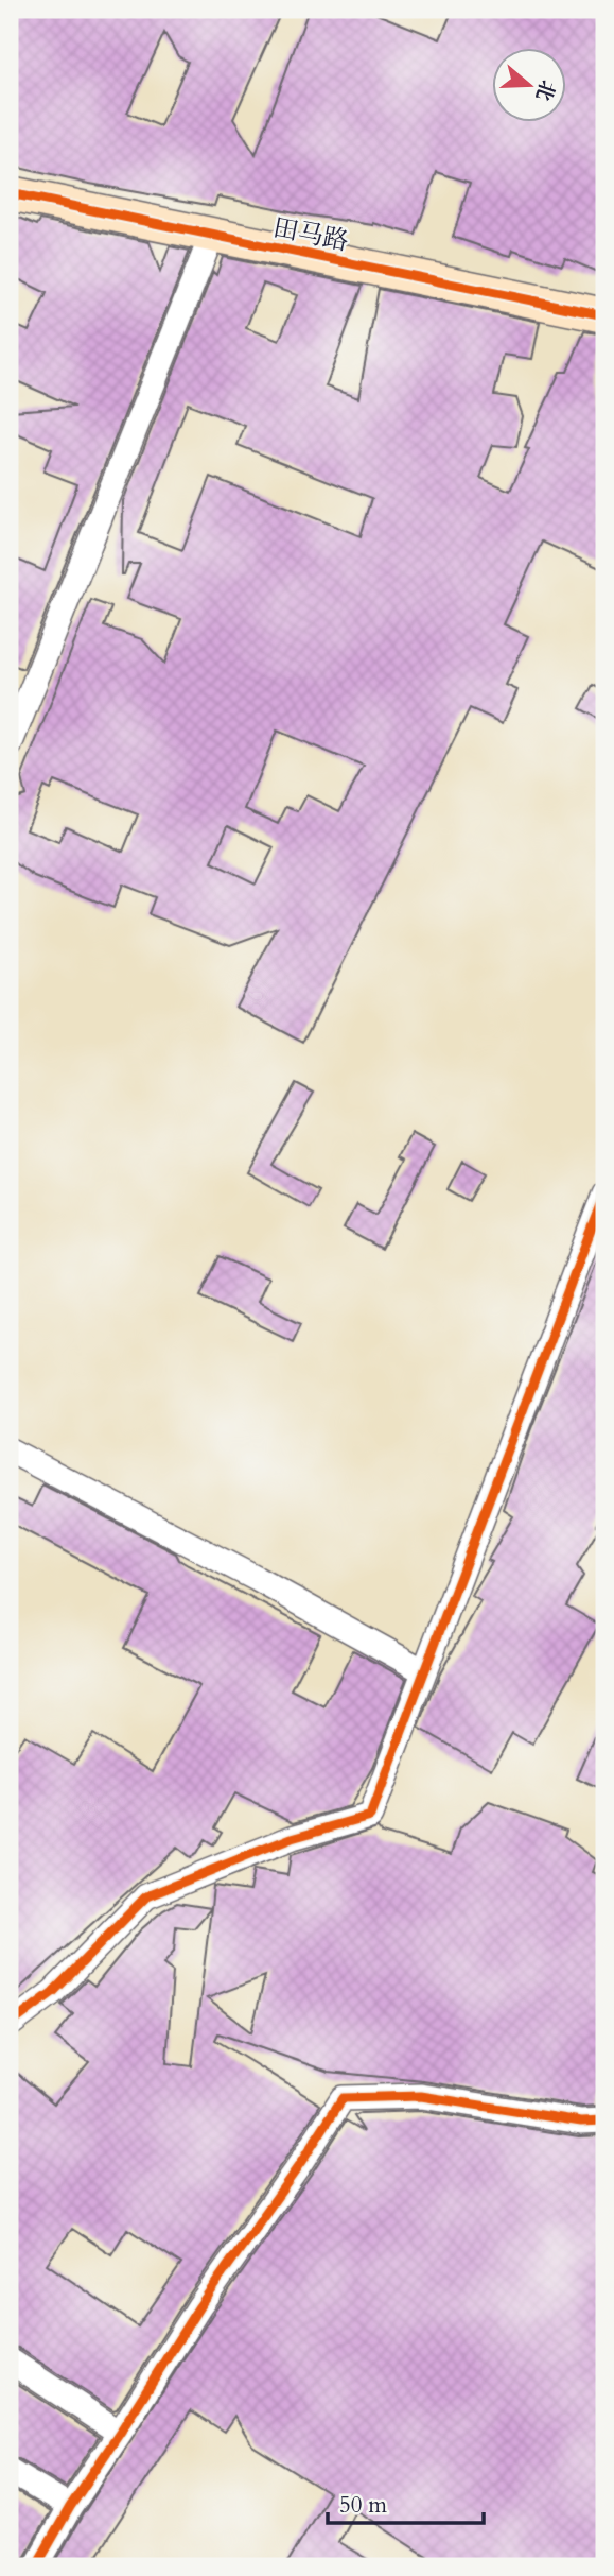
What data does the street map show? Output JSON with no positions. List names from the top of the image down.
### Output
{
  "streets": {
    "street": ["田马路"]
  },
  "scale_bar": "50 m",
  "north": "right"
}
